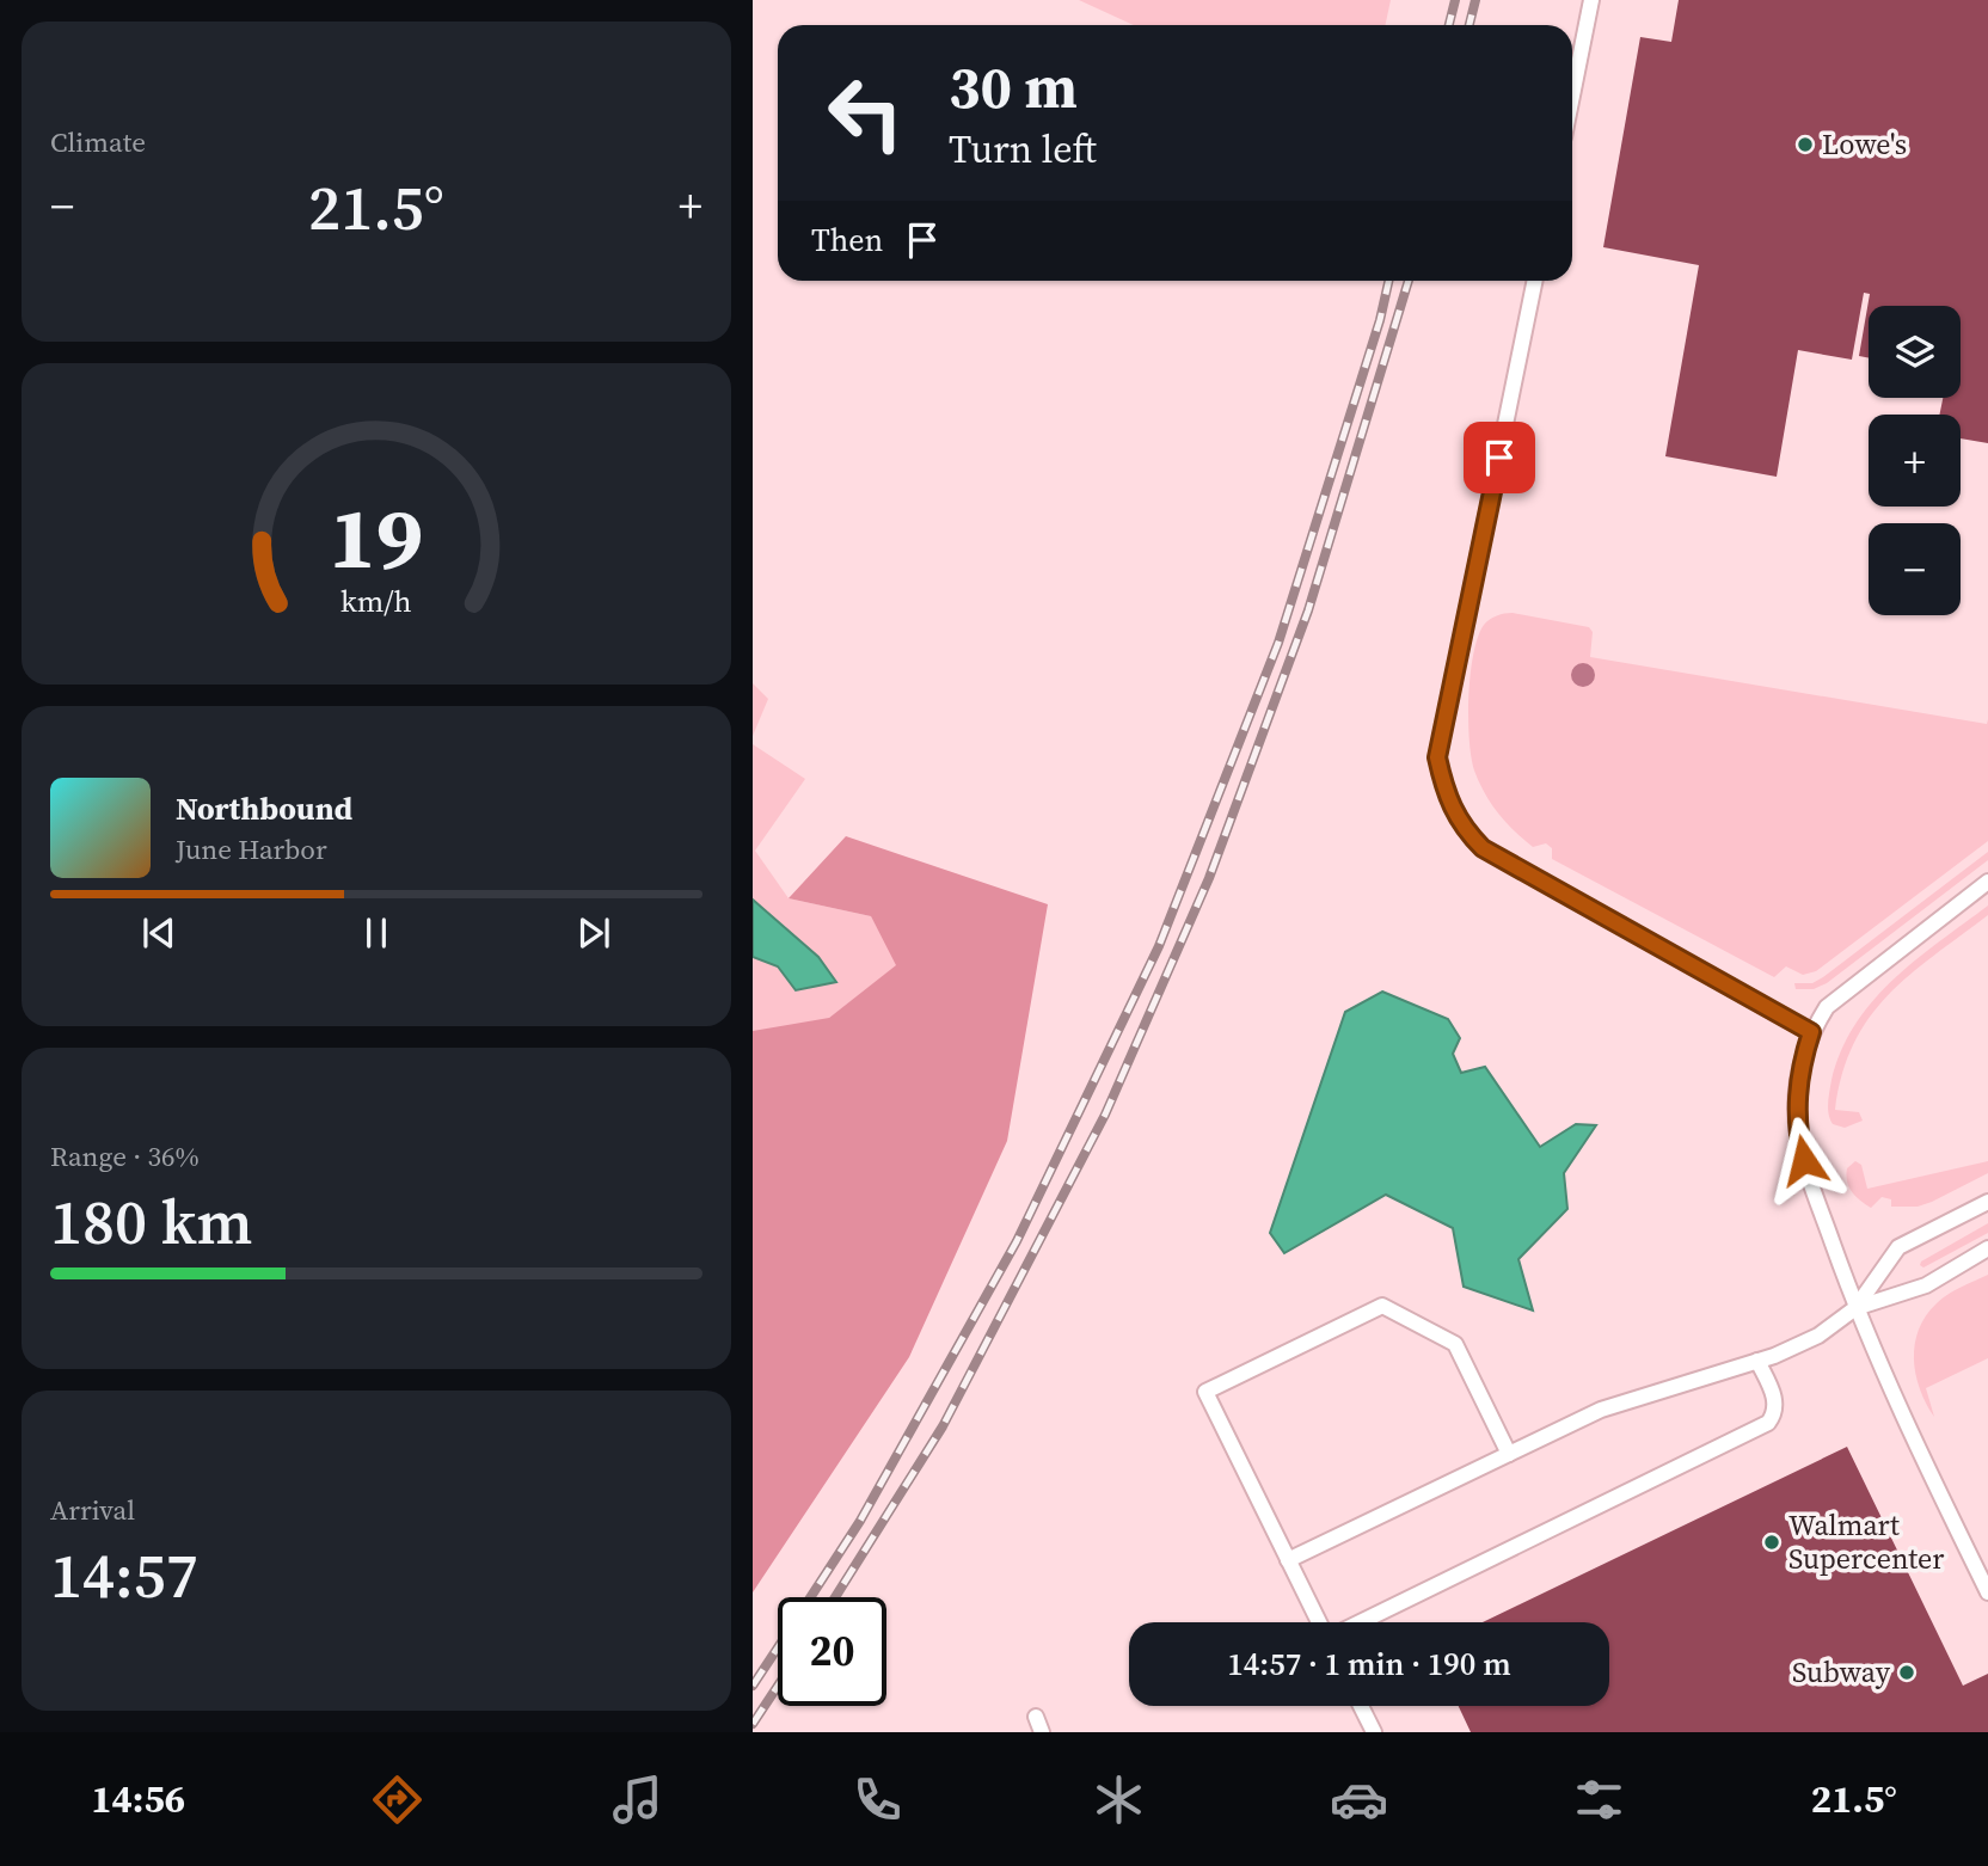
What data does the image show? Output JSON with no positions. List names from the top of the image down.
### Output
{
  "places": ["Lowe's", "Walmart Supercenter", "Subway"],
  "page": {
    "tile": [
      "Climate",
      ["Range · 36%", "180 km"],
      ["Arrival", "14:57"]
    ],
    "turn": ["30 m", "Turn left"],
    "heat": ["−", "21.5°", "+"],
    "then": "Then",
    "map_buttons": ["+", "−"],
    "song": ["Northbound", "June Harbor"],
    "limit": "20",
    "trip": "14:57 · 1 min · 190 m",
    "tabs": ["14:56", "21.5°"],
    "gauge": ["19", "km/h"]
  }
}
